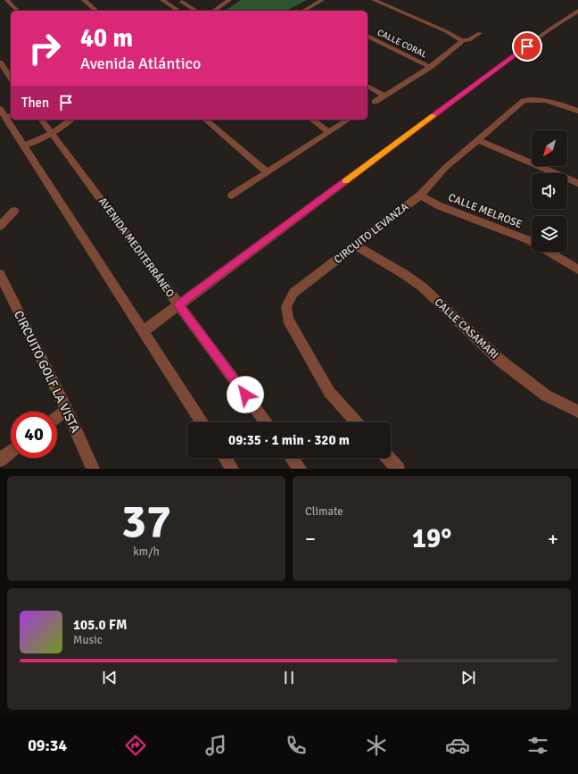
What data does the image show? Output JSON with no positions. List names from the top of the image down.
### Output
{
  "streets": {
    "street": [
      "CALLE CORAL",
      "CALLE MELROSE",
      "CIRCUITO LEVANZA",
      "AVENIDA MEDITERRÁNEO",
      "CALLE CASAMARI",
      "CIRCUITO GOLF LA VISTA"
    ]
  },
  "crossings": [
    ["CALLE MELROSE", "CIRCUITO LEVANZA"],
    ["CIRCUITO LEVANZA", "CALLE CASAMARI"]
  ],
  "north": "bottom left",
  "page": {
    "turn": ["40 m", "Avenida Atlántico"],
    "then": "Then",
    "limit": "40",
    "trip": "09:35 · 1 min · 320 m",
    "tile": [
      ["37", "km/h"],
      "Climate"
    ],
    "heat": ["−", "19°", "+"],
    "song": ["105.0 FM", "Music"],
    "tabs": "09:34"
  }
}
